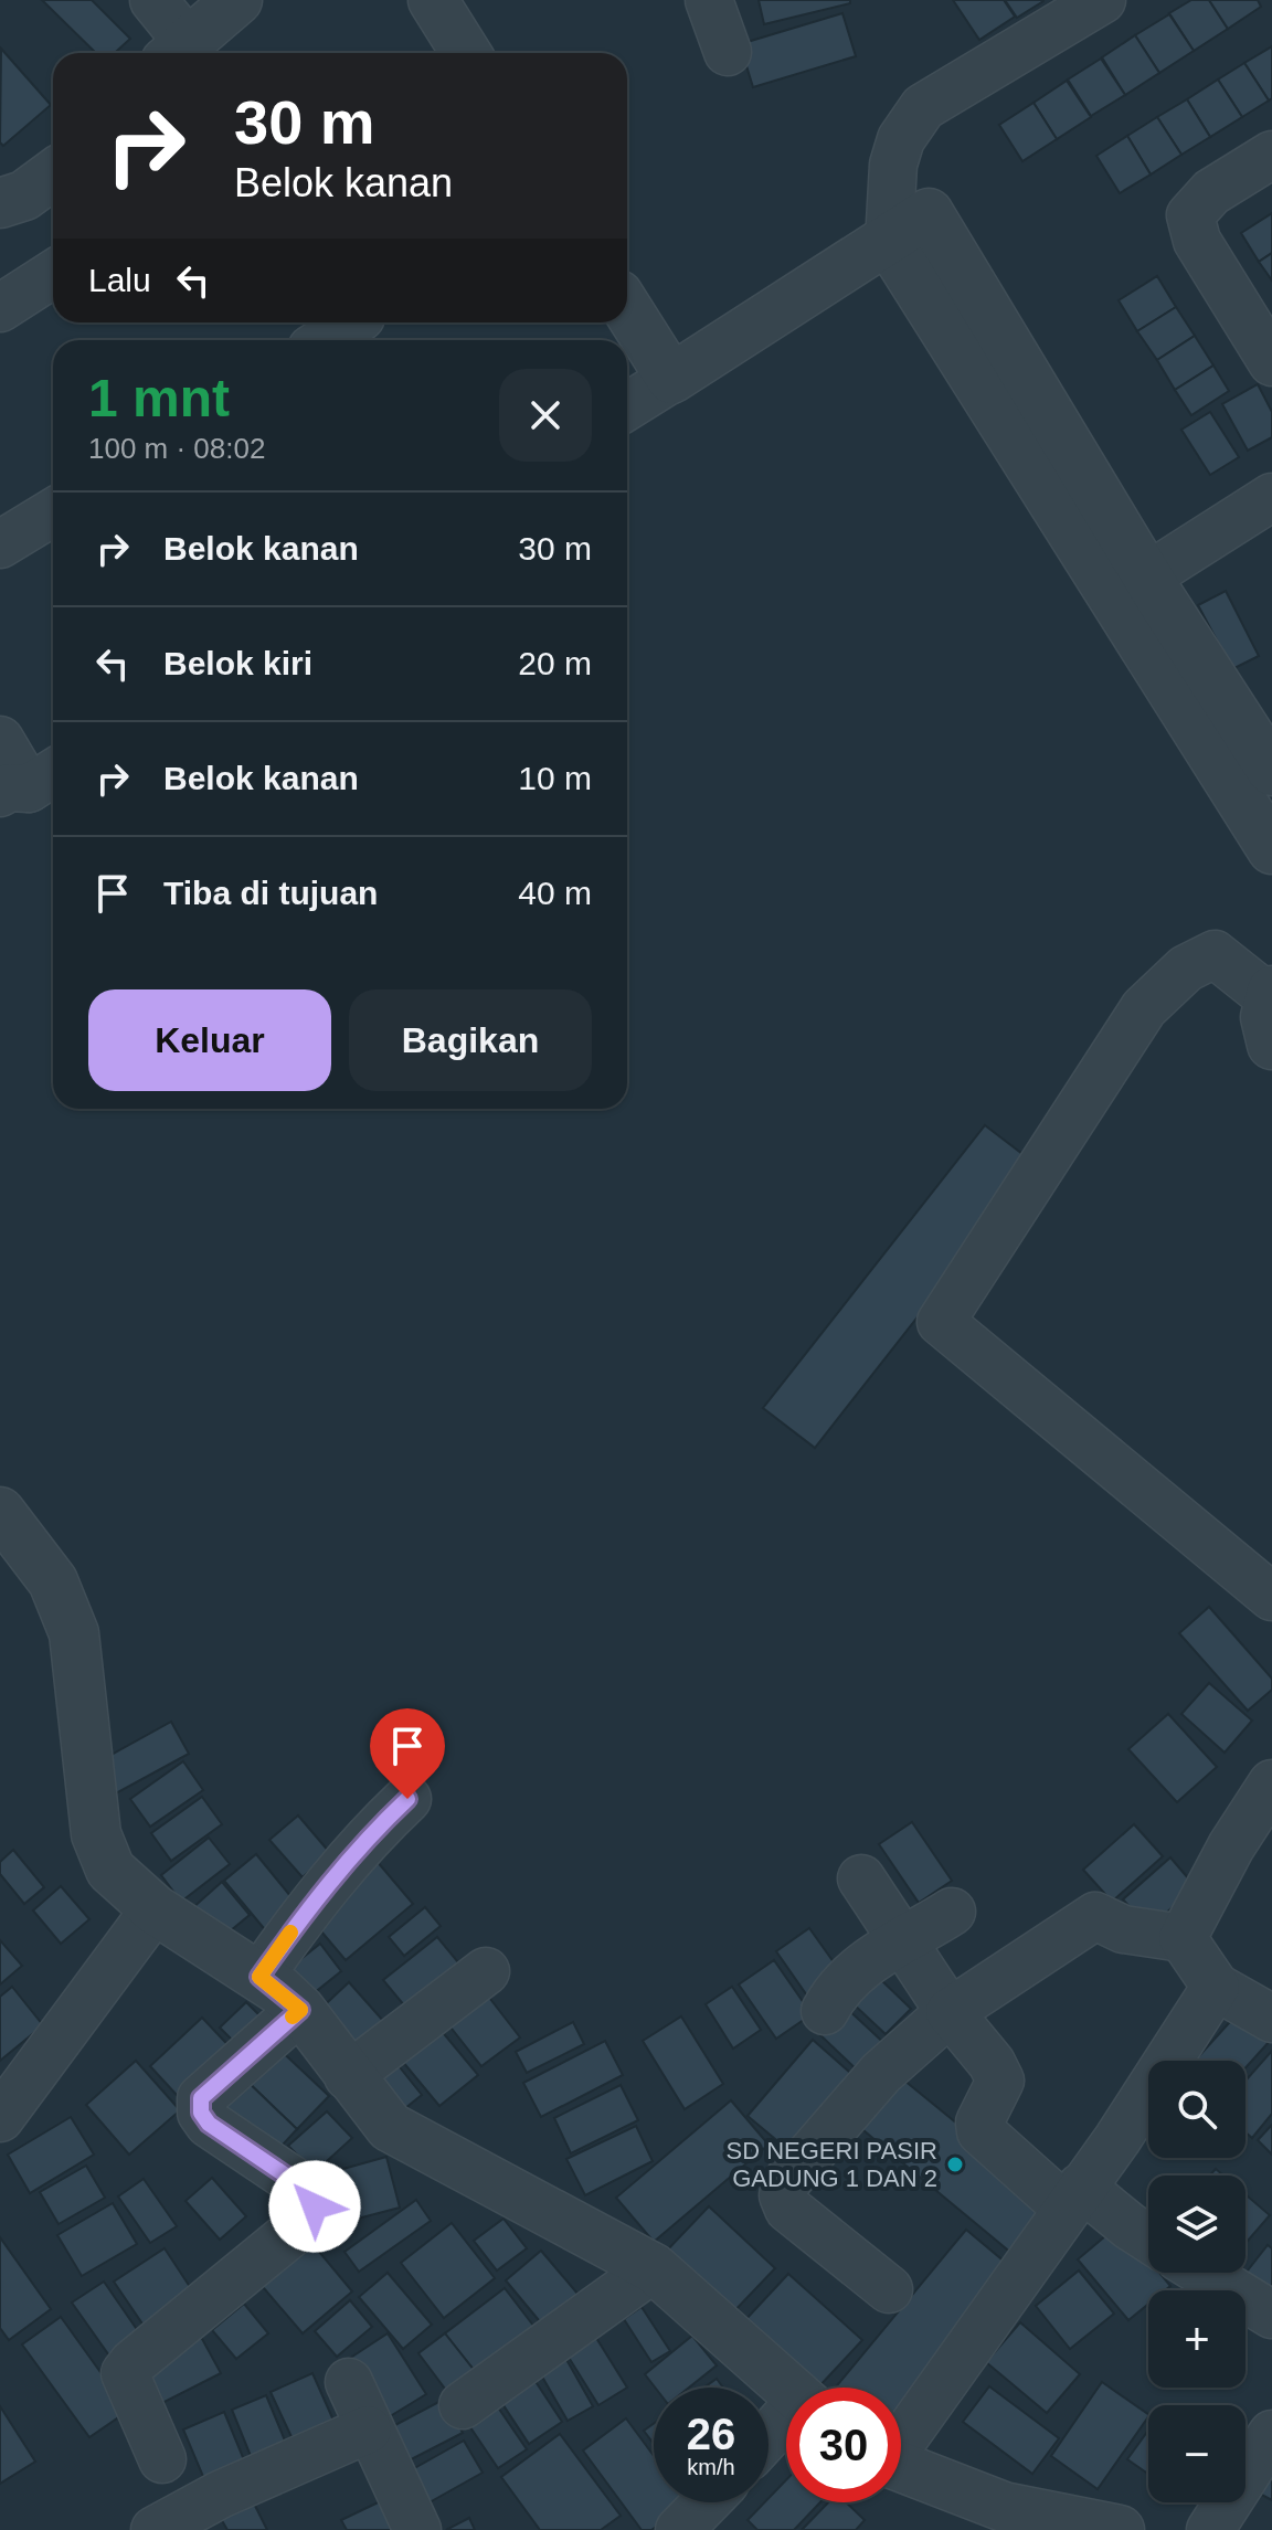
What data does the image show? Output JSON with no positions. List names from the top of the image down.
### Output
{
  "places": ["SD NEGERI PASIR GADUNG 1 DAN 2"],
  "page": {
    "turn": ["30 m", "Belok kanan"],
    "then": "Lalu",
    "heading": ["1 mnt", "100 m · 08:02"],
    "list": [
      {
        "name": "Belok kanan",
        "value": "30 m"
      },
      {
        "name": "Belok kiri",
        "value": "20 m"
      },
      {
        "name": "Belok kanan",
        "value": "10 m"
      },
      {
        "name": "Tiba di tujuan",
        "value": "40 m"
      }
    ],
    "buttons": ["Keluar", "Bagikan"],
    "map_buttons": ["+", "−"],
    "speed": "26 km/h",
    "limit": "30"
  }
}
